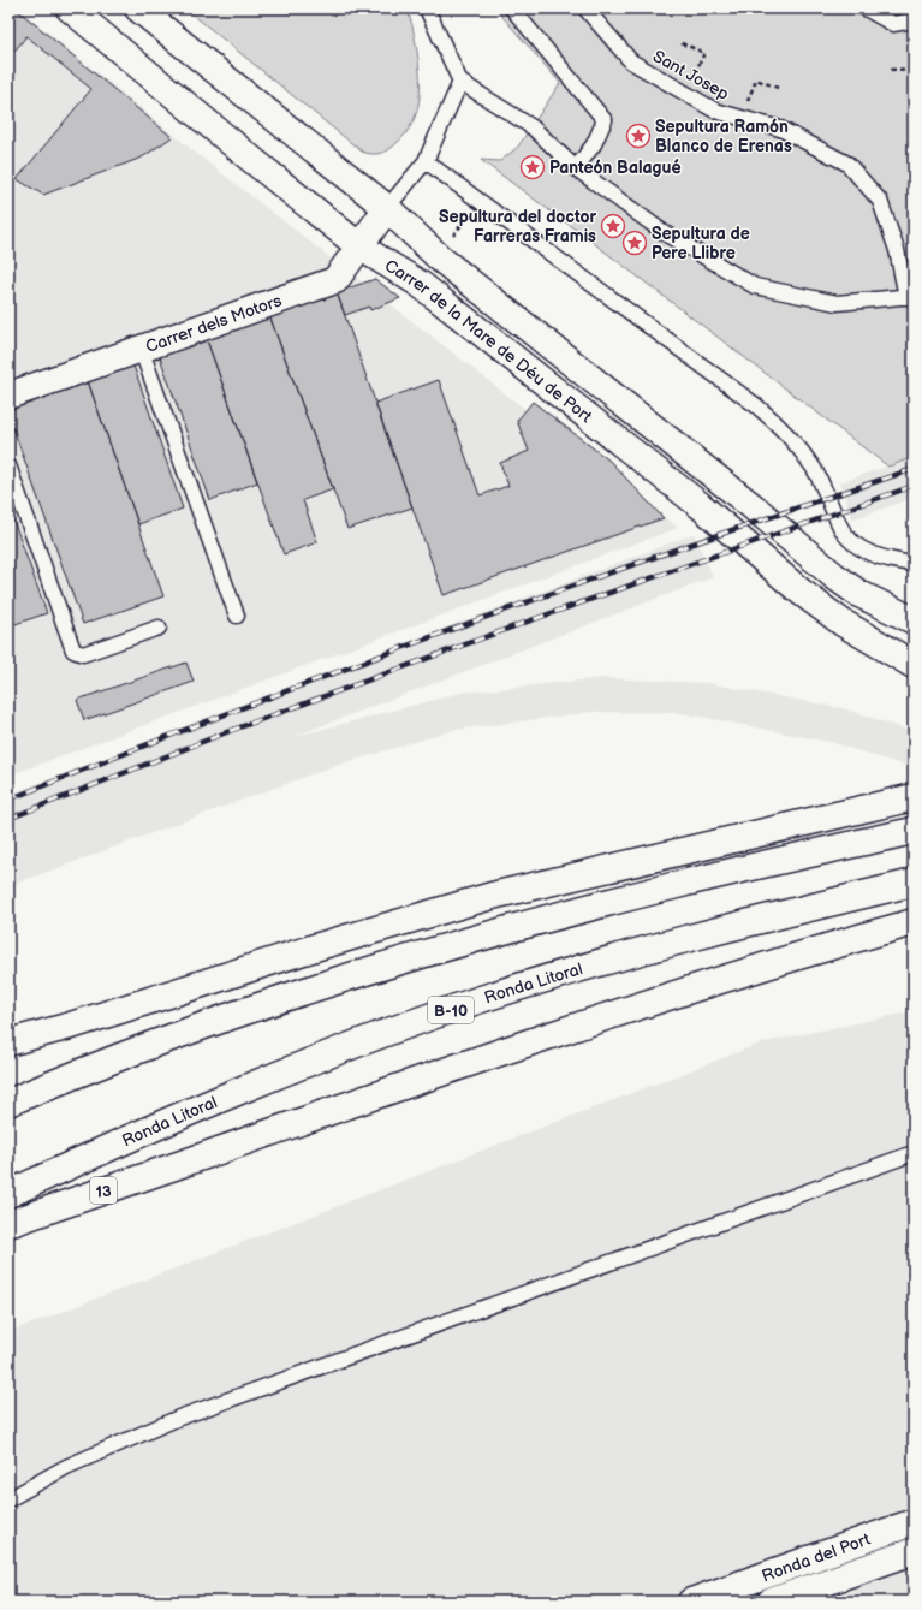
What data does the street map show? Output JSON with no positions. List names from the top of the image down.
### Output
{
  "streets": {
    "main road": [
      "Carrer dels Motors",
      "Carrer de la Mare de Déu de Port",
      "Ronda Litoral",
      "B-10",
      "13",
      "Ronda del Port"
    ],
    "lane": ["Sant Josep"]
  },
  "crossings": [
    ["Carrer dels Motors", "Carrer de la Mare de Déu de Port"]
  ],
  "places": {
    "place": [
      "Sepultura Ramón Blanco de Erenas",
      "Panteón Balagué",
      "Sepultura del doctor Farreras Framis",
      "Sepultura de Pere Llibre"
    ]
  }
}
